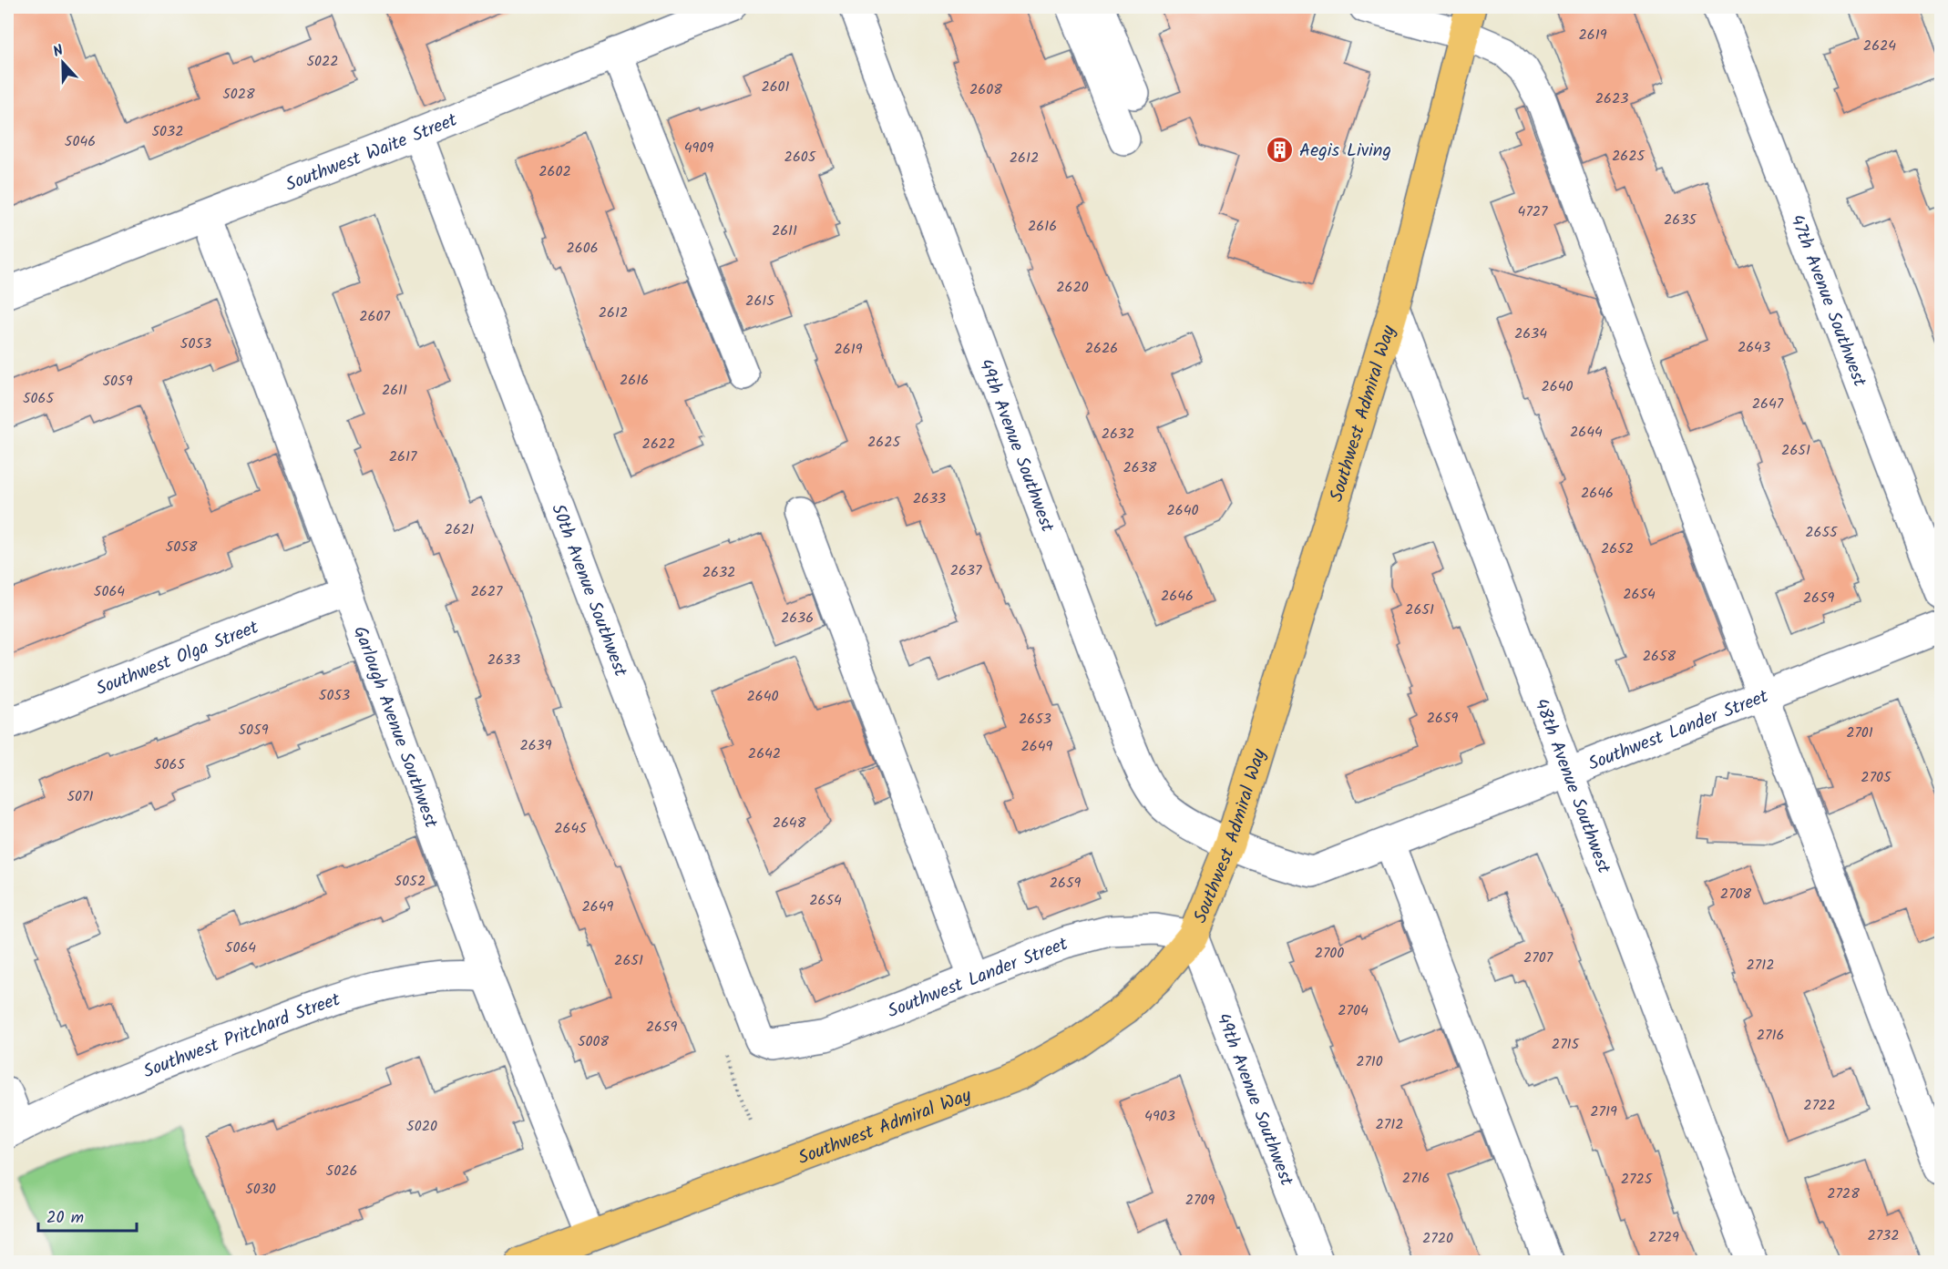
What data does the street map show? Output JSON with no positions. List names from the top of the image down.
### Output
{
  "streets": {
    "main road": ["Southwest Admiral Way"],
    "street": [
      "Southwest Waite Street",
      "47th Avenue Southwest",
      "49th Avenue Southwest",
      "50th Avenue Southwest",
      "Southwest Olga Street",
      "Garlough Avenue Southwest",
      "Southwest Lander Street",
      "48th Avenue Southwest",
      "Southwest Pritchard Street"
    ]
  },
  "crossings": [
    ["Southwest Waite Street", "50th Avenue Southwest"],
    ["Southwest Waite Street", "Garlough Avenue Southwest"],
    ["Southwest Admiral Way", "49th Avenue Southwest"],
    ["Southwest Admiral Way", "Garlough Avenue Southwest"],
    ["Southwest Admiral Way", "Southwest Lander Street"],
    ["Southwest Admiral Way", "48th Avenue Southwest"],
    ["49th Avenue Southwest", "Southwest Lander Street"],
    ["50th Avenue Southwest", "Southwest Lander Street"],
    ["Southwest Olga Street", "Garlough Avenue Southwest"],
    ["Garlough Avenue Southwest", "Southwest Pritchard Street"],
    ["Southwest Lander Street", "48th Avenue Southwest"]
  ],
  "places": {
    "building": ["Aegis Living"]
  },
  "house_numbers": [
    "2619",
    "2624",
    "5022",
    "2601",
    "2608",
    "5028",
    "2623",
    "5032",
    "5046",
    "4909",
    "2625",
    "2605",
    "2612",
    "2602",
    "4727",
    "2635",
    "2616",
    "2611",
    "2606",
    "2620",
    "2615",
    "2612",
    "2607",
    "2634",
    "5053",
    "2643",
    "2626",
    "2619",
    "2616",
    "5059",
    "2640",
    "2611",
    "5065",
    "2647",
    "2644",
    "2632",
    "2625",
    "2622",
    "2651",
    "2617",
    "2638",
    "2646",
    "2633",
    "2640",
    "2621",
    "2655",
    "5058",
    "2652",
    "2637",
    "2632",
    "5064",
    "2627",
    "2654",
    "2646",
    "2659",
    "2651",
    "2636",
    "2658",
    "2633",
    "5053",
    "2640",
    "2659",
    "2653",
    "5059",
    "2701",
    "2639",
    "2649",
    "2642",
    "5065",
    "2705",
    "5071",
    "2648",
    "2645",
    "5052",
    "2659",
    "2708",
    "2654",
    "2649",
    "5064",
    "2700",
    "2707",
    "2651",
    "2712",
    "2704",
    "2659",
    "2716",
    "5008",
    "2715",
    "2710",
    "2722",
    "2719",
    "4903",
    "2712",
    "5020",
    "5026",
    "2716",
    "2725",
    "5030",
    "2728",
    "2709",
    "2732",
    "2729",
    "2720"
  ],
  "scale_bar": "20 m",
  "north": "top"
}
